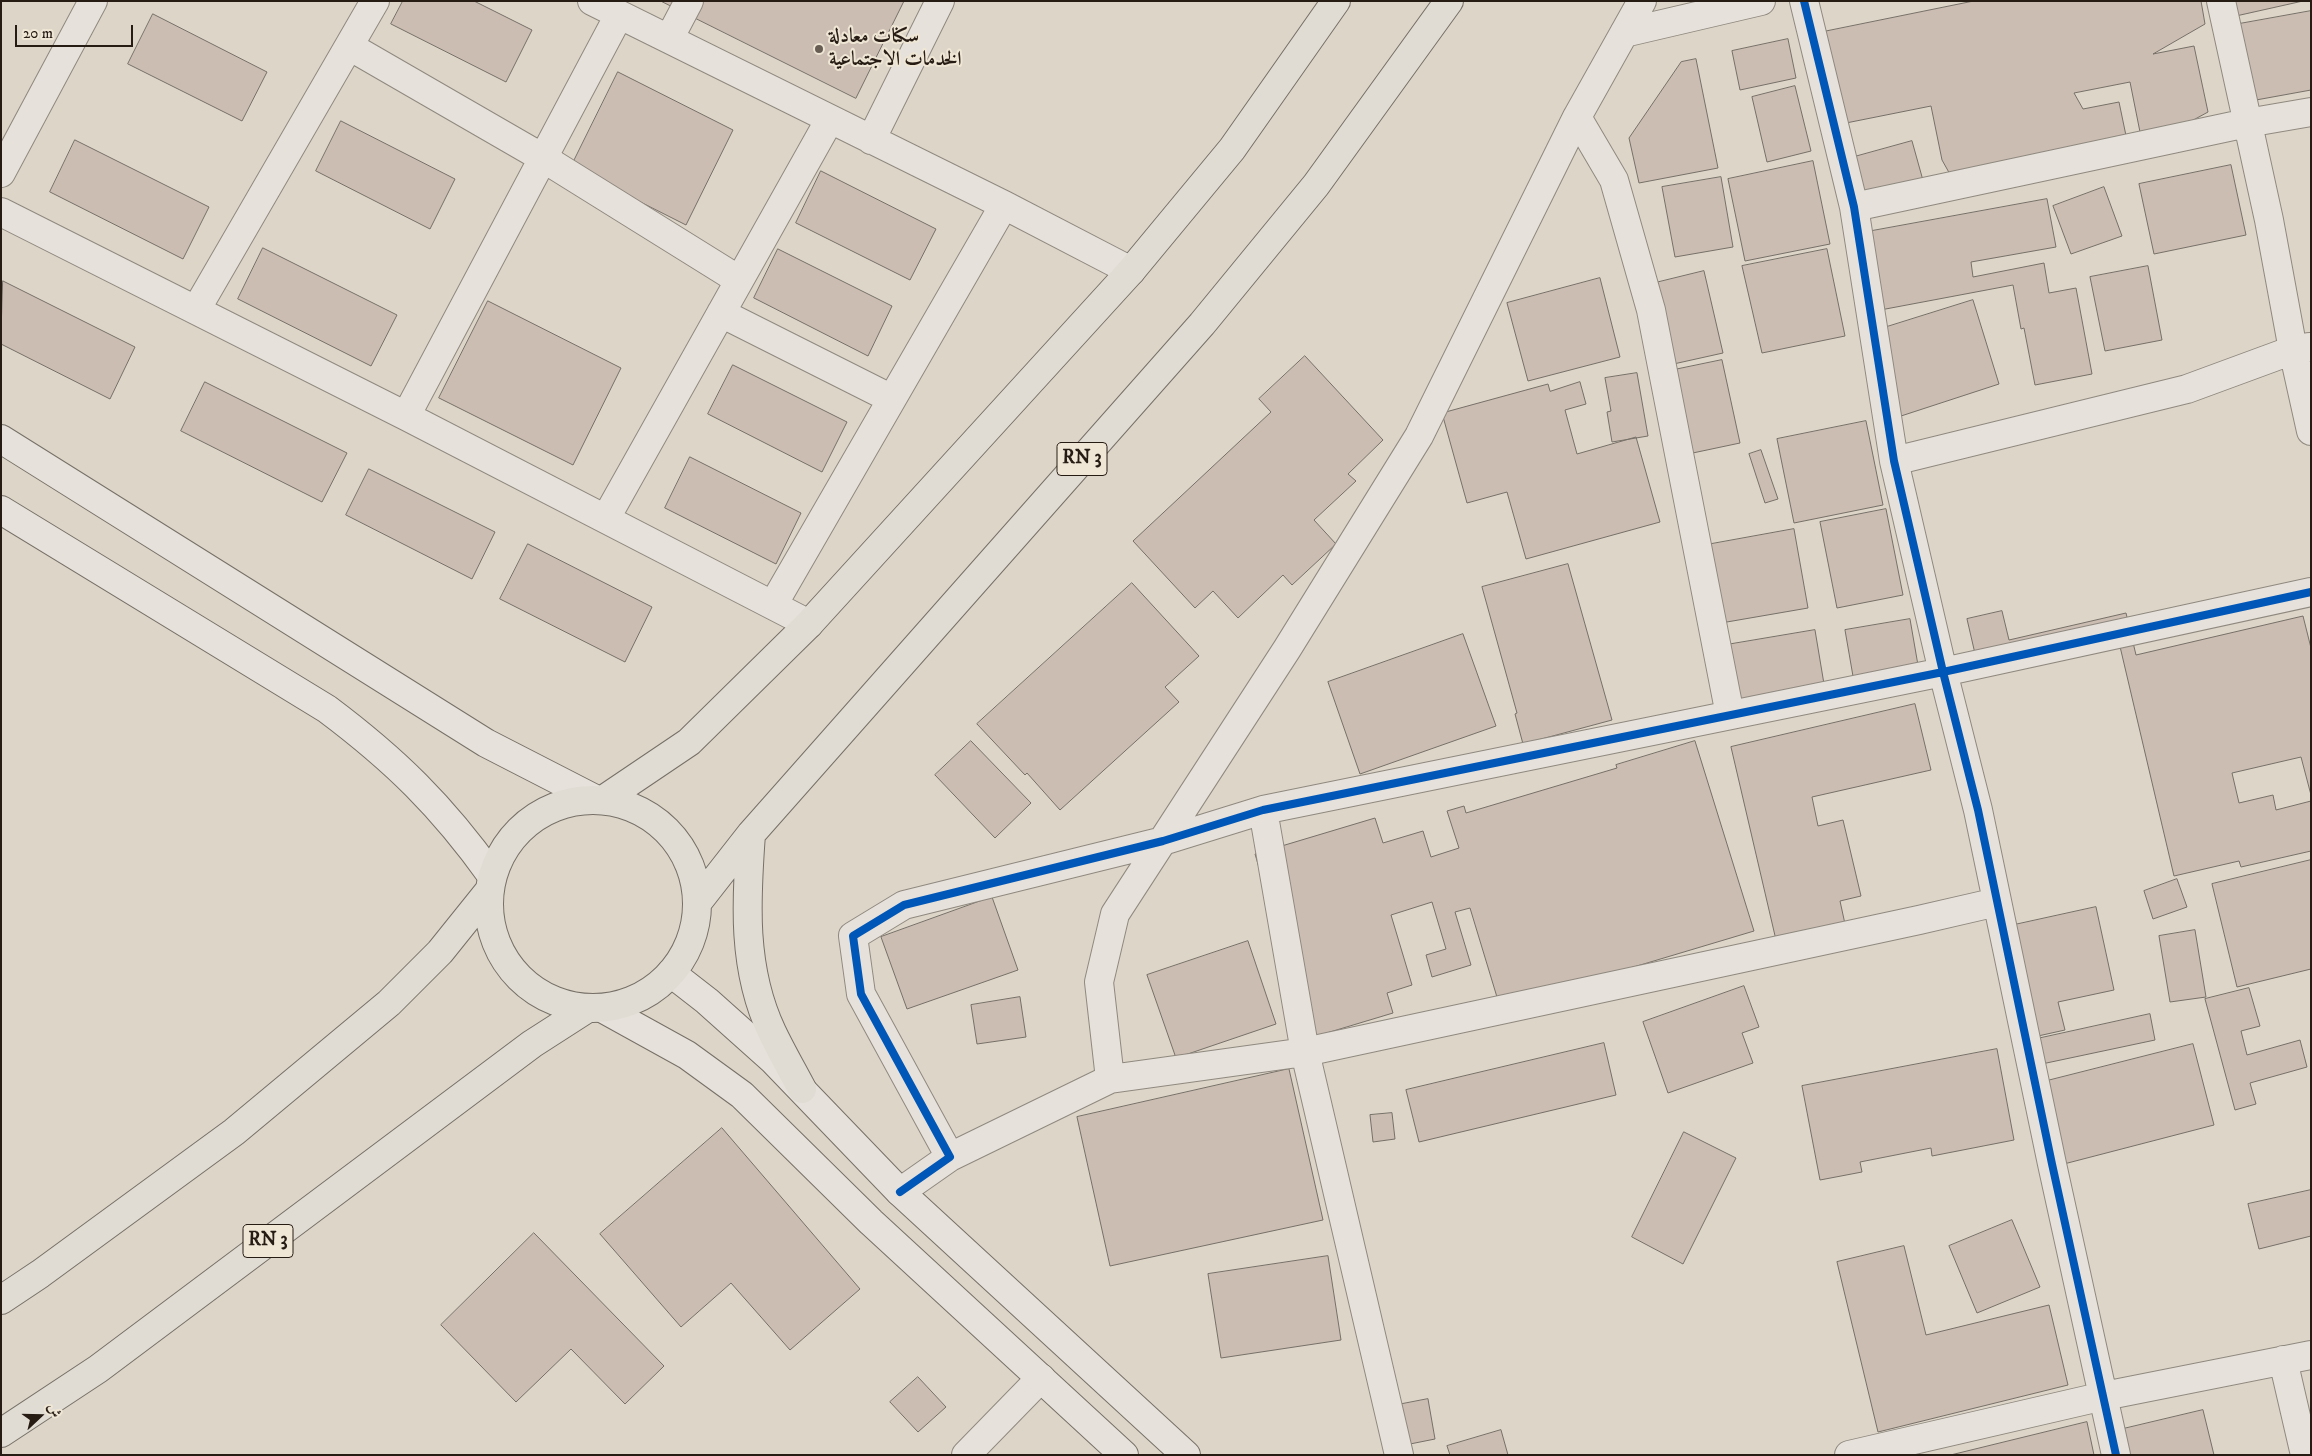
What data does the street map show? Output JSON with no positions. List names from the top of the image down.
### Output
{
  "streets": {
    "main road": ["RN 3"]
  },
  "places": ["سكنات معادلة الخدمات الاجتماعية"],
  "scale_bar": "20 m",
  "north": "right"
}
